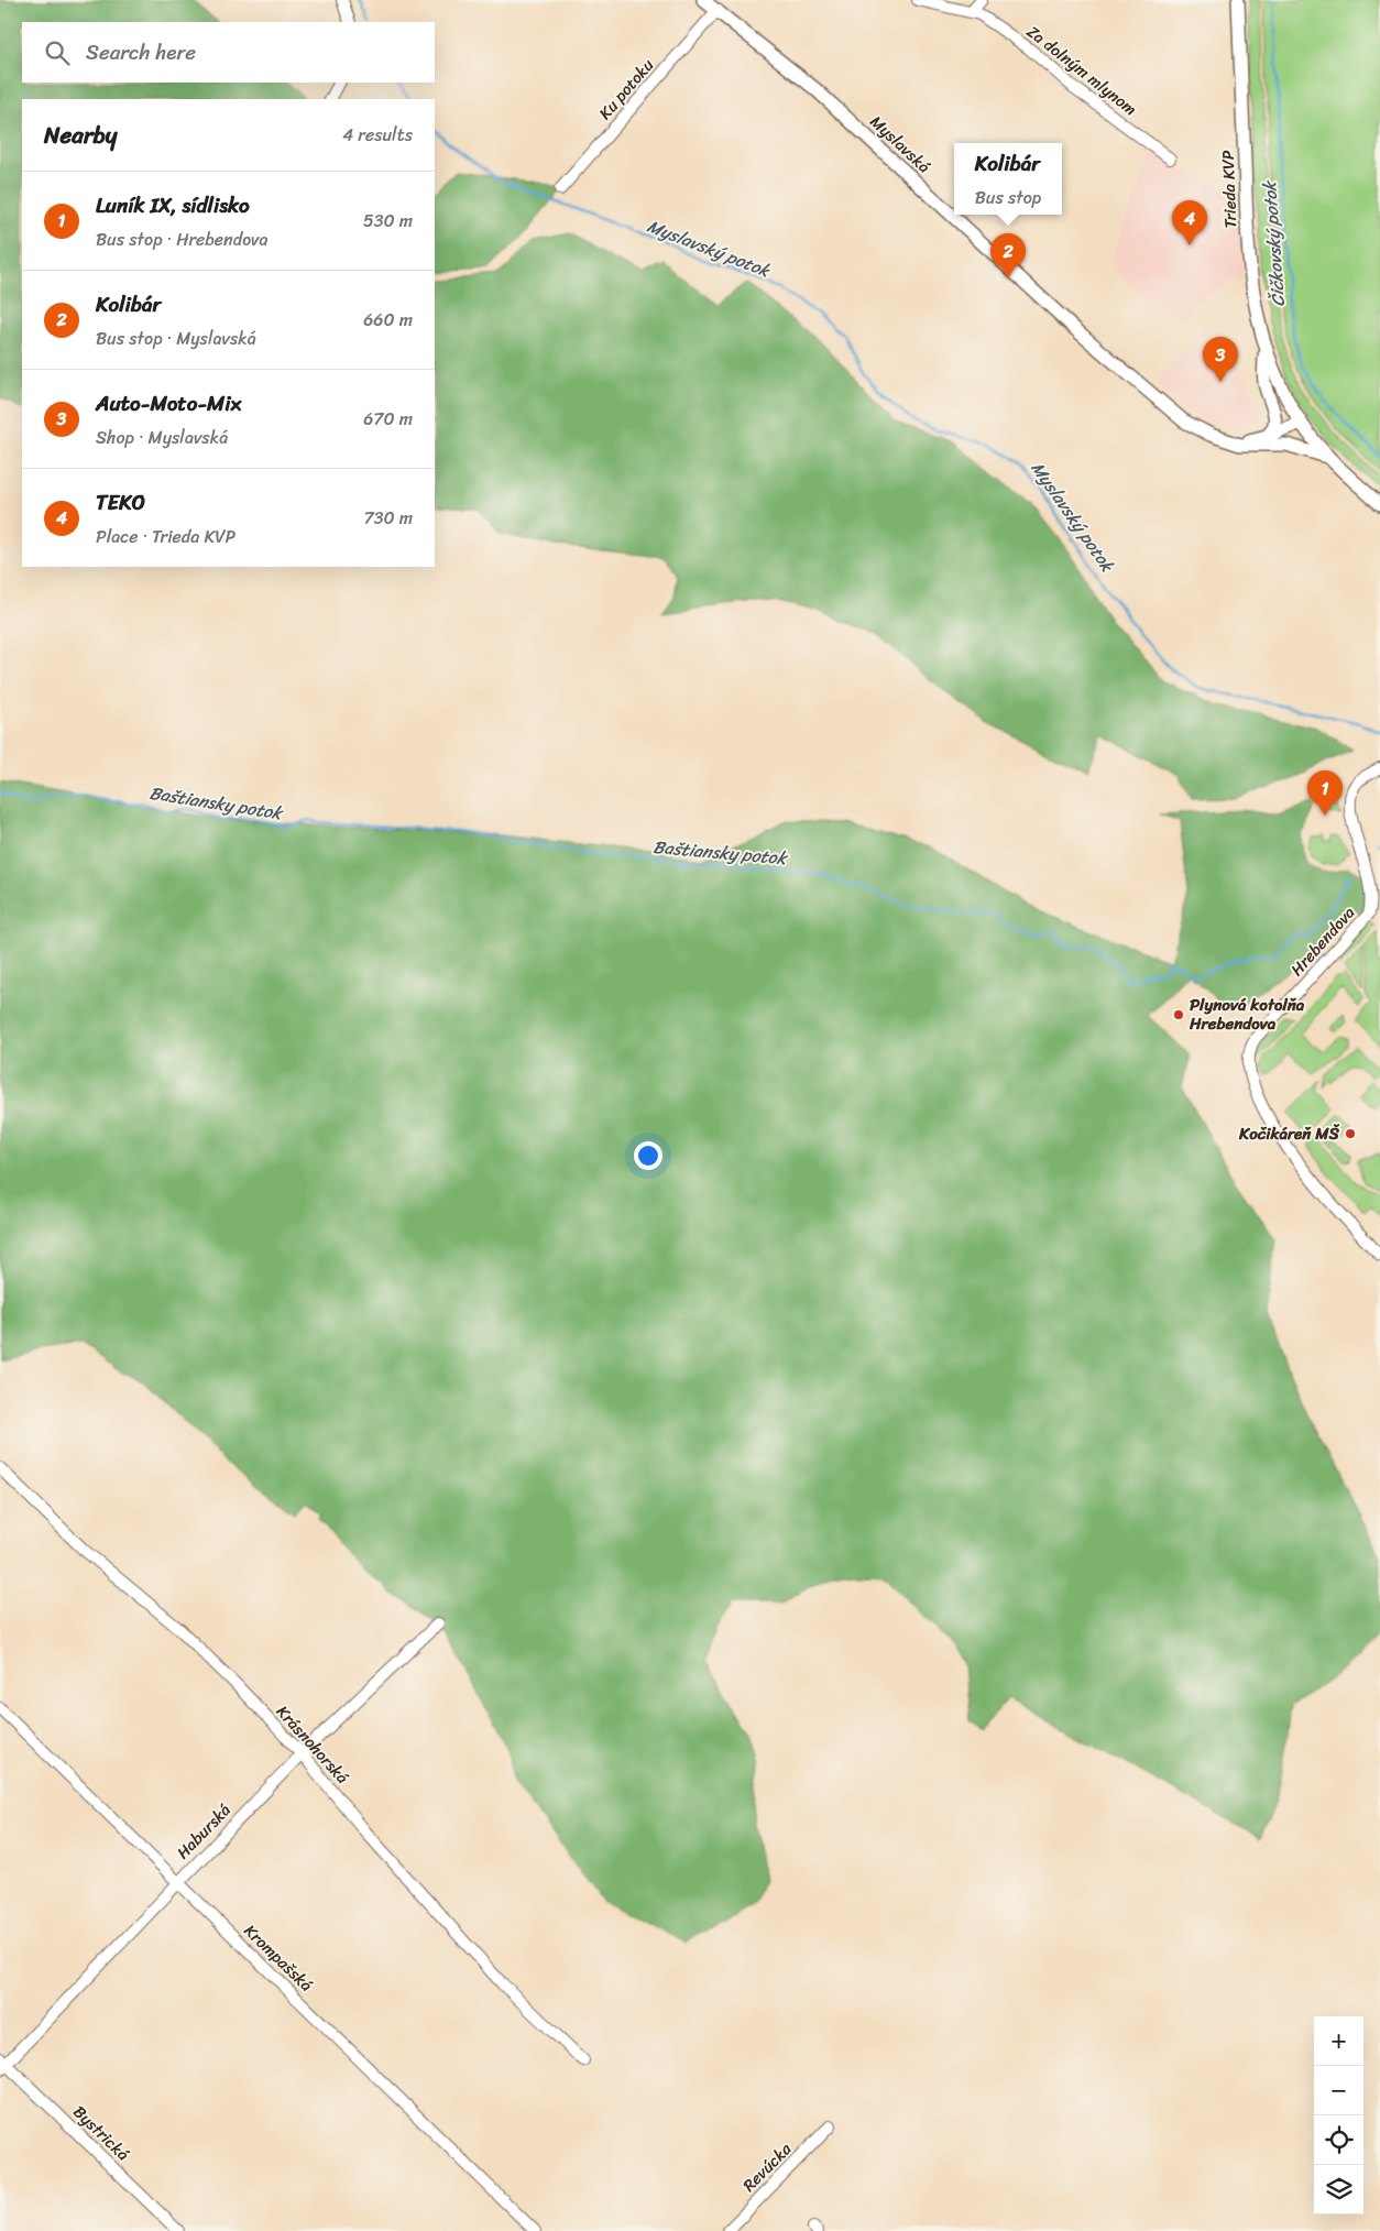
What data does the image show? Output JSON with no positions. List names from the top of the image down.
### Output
{
  "streets": {
    "street": [
      "Za dolným mlynom",
      "Ku potoku",
      "Myslavská",
      "Trieda KVP",
      "Hrebendova",
      "Krásnohorská",
      "Haburská",
      "Krompašská",
      "Bystrická",
      "Revúcka"
    ]
  },
  "crossings": [
    ["Ku potoku", "Myslavská"],
    ["Myslavská", "Trieda KVP"],
    ["Krásnohorská", "Haburská"],
    ["Haburská", "Krompašská"],
    ["Haburská", "Bystrická"]
  ],
  "water": ["Čičkovský potok", "Myslavský potok", "Baštiansky potok"],
  "places": ["Plynová kotolňa Hrebendova", "Kočikáreň MŠ"],
  "page": {
    "search": "Search here",
    "heading": ["Nearby", "4 results"],
    "popup": ["Kolibár", "Bus stop"],
    "list": [
      {
        "mark": "1",
        "name": "Luník IX, sídlisko",
        "note": "Bus stop · Hrebendova",
        "value": "530 m"
      },
      {
        "mark": "2",
        "name": "Kolibár",
        "note": "Bus stop · Myslavská",
        "value": "660 m"
      },
      {
        "mark": "3",
        "name": "Auto-Moto-Mix",
        "note": "Shop · Myslavská",
        "value": "670 m"
      },
      {
        "mark": "4",
        "name": "TEKO",
        "note": "Place · Trieda KVP",
        "value": "730 m"
      }
    ],
    "pins": [
      "4",
      "2",
      "3",
      "1"
    ],
    "map_buttons": ["+", "−"]
  }
}
